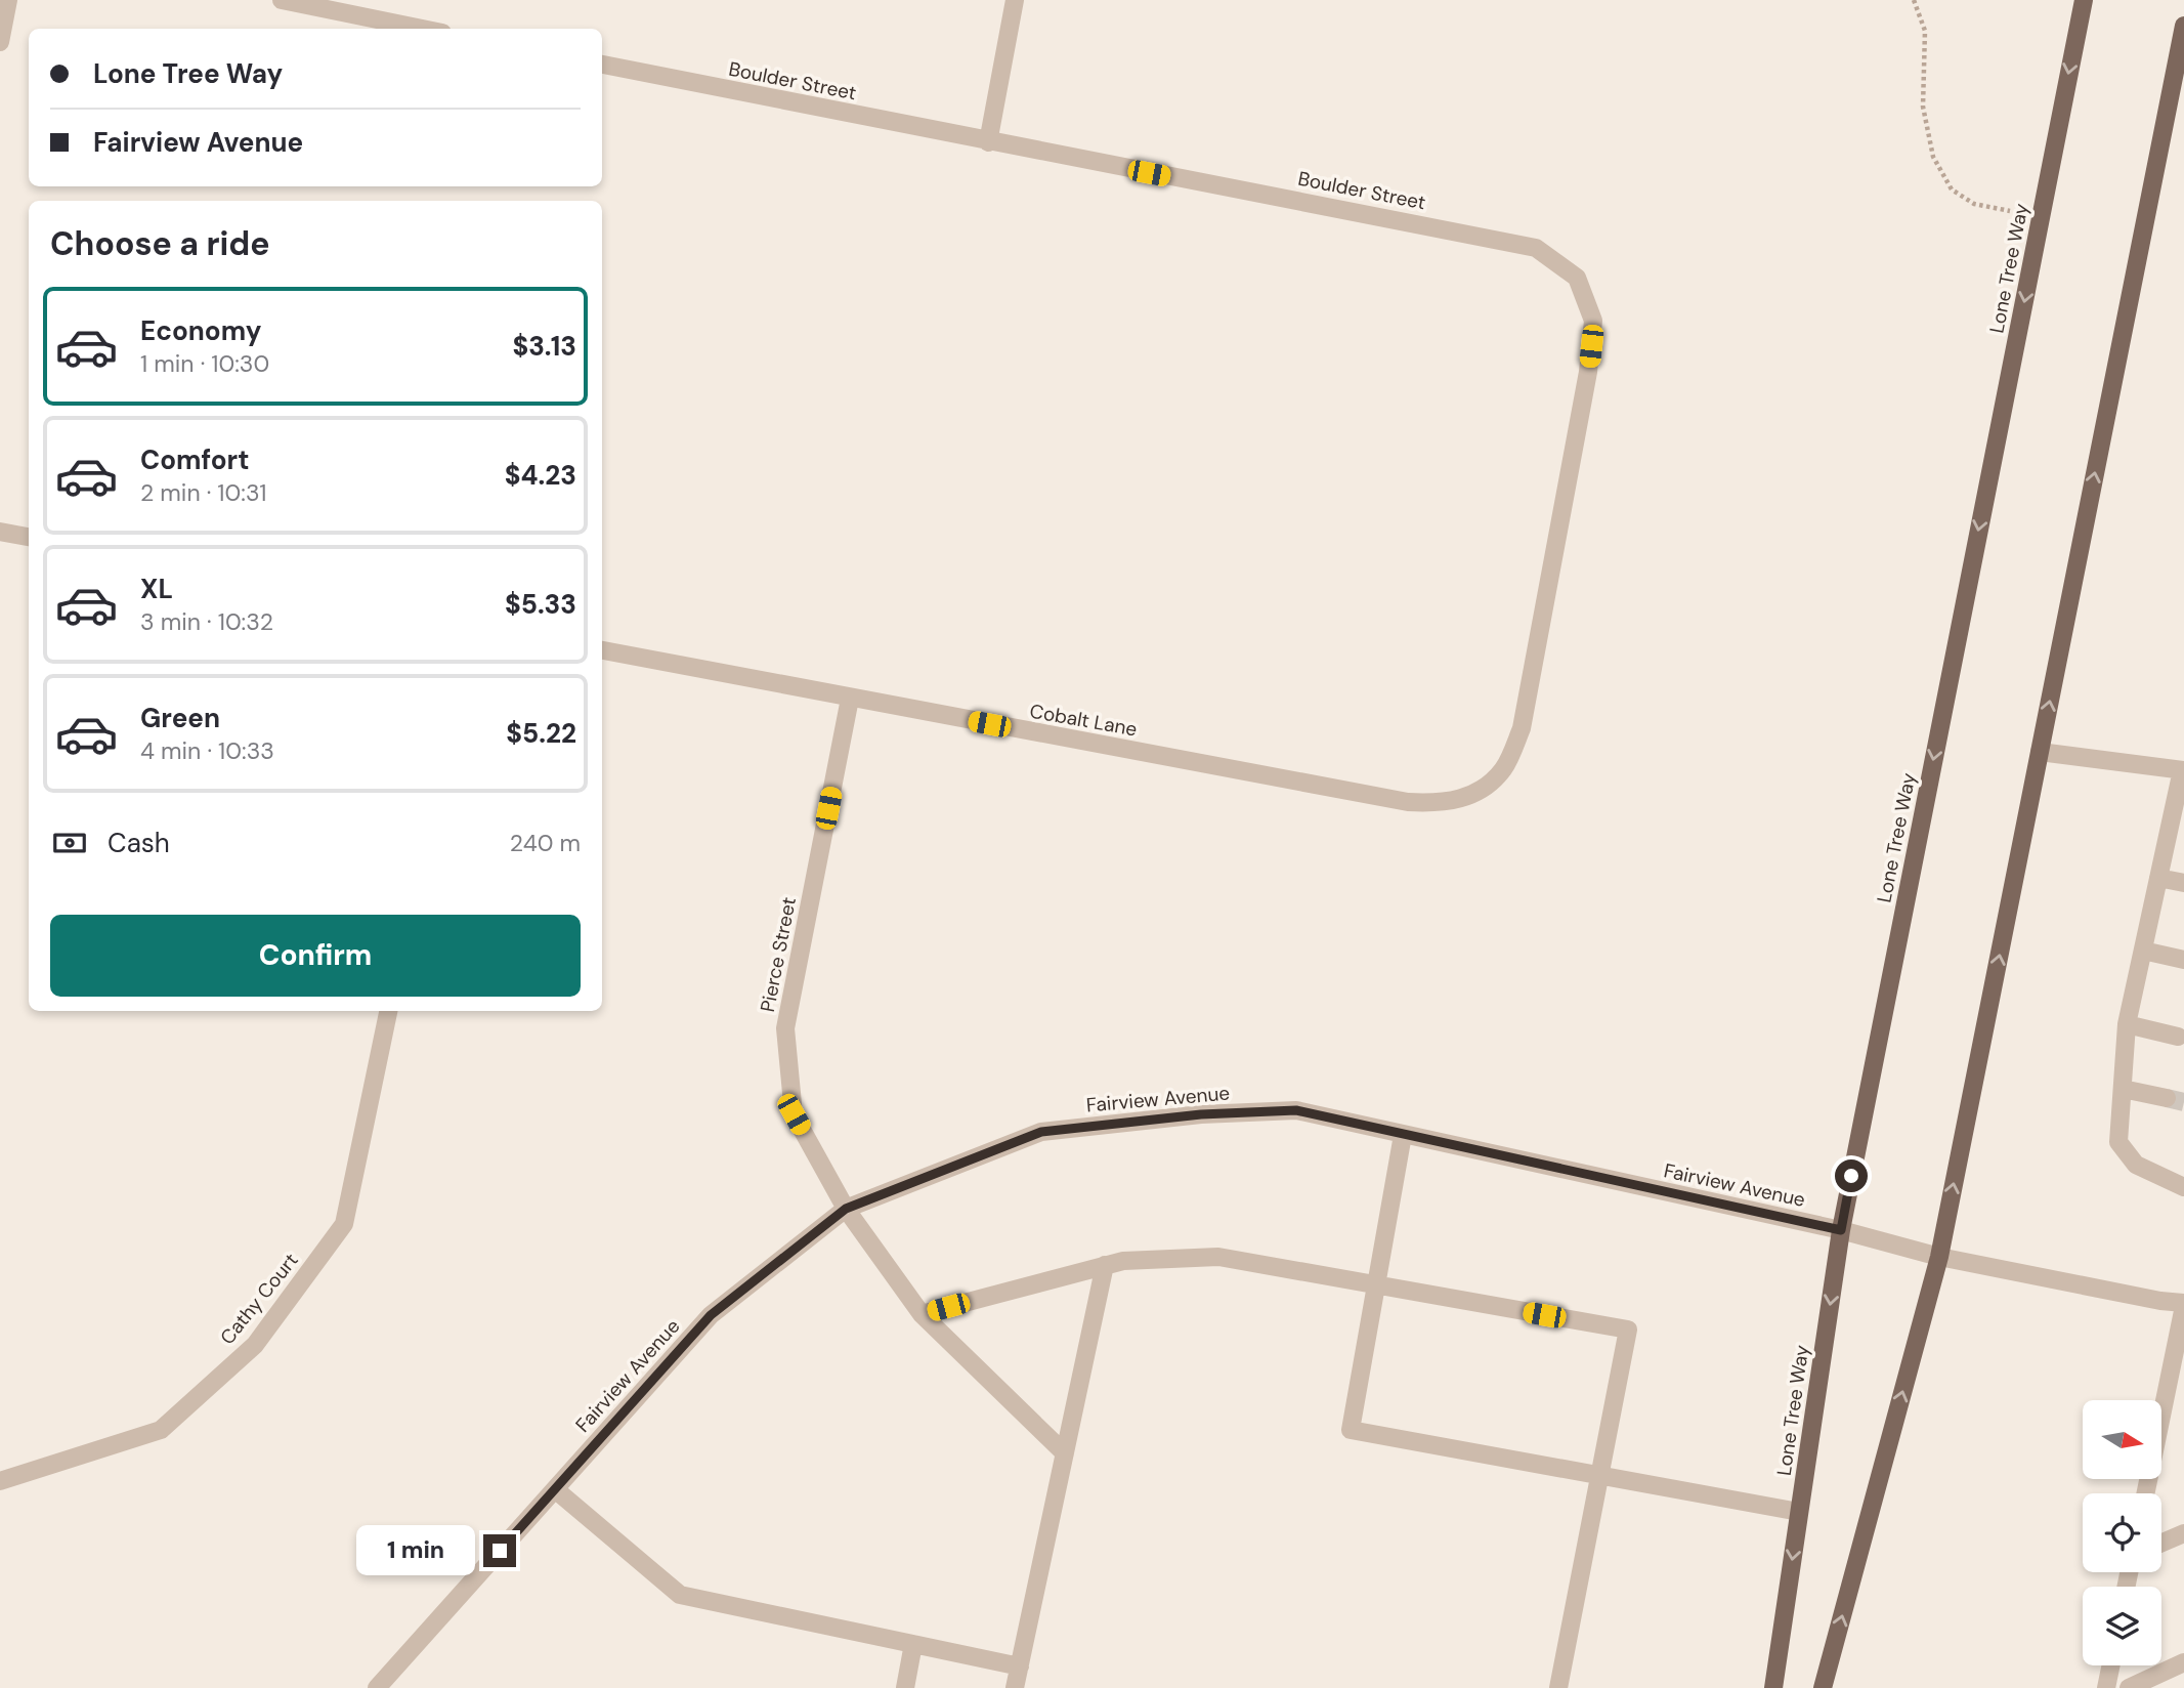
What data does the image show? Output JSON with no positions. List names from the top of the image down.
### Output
{
  "streets": {
    "main road": ["Lone Tree Way"],
    "street": [
      "Boulder Street",
      "Cobalt Lane",
      "Pierce Street",
      "Fairview Avenue",
      "Cathy Court"
    ]
  },
  "crossings": [
    ["Boulder Street", "Cobalt Lane"],
    ["Lone Tree Way", "Fairview Avenue"],
    ["Cobalt Lane", "Pierce Street"],
    ["Pierce Street", "Fairview Avenue"]
  ],
  "north": "right",
  "page": {
    "banner": ["Lone Tree Way", "Fairview Avenue"],
    "heading": "Choose a ride",
    "list": [
      {
        "name": "Economy",
        "note": "1 min · 10:30",
        "value": "$3.13"
      },
      {
        "name": "Comfort",
        "note": "2 min · 10:31",
        "value": "$4.23"
      },
      {
        "name": "XL",
        "note": "3 min · 10:32",
        "value": "$5.33"
      },
      {
        "name": "Green",
        "note": "4 min · 10:33",
        "value": "$5.22"
      }
    ],
    "pay": ["Cash", "240 m"],
    "buttons": "Confirm",
    "bubble": "1 min"
  }
}
